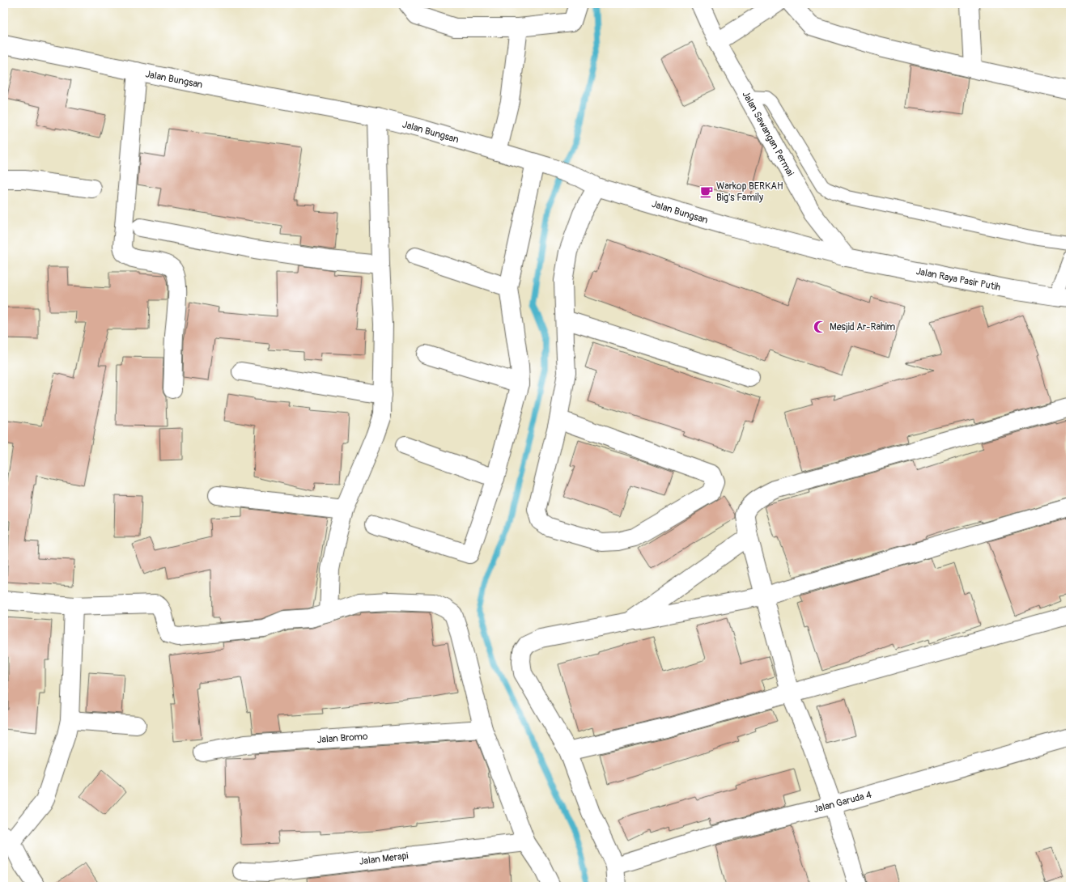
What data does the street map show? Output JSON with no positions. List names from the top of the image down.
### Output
{
  "streets": {
    "street": [
      "Jalan Bungsan",
      "Jalan Sawangan Permai",
      "Jalan Raya Pasir Putih",
      "Jalan Bromo",
      "Jalan Garuda 4",
      "Jalan Merapi"
    ]
  },
  "crossings": [
    ["Jalan Bungsan", "Jalan Sawangan Permai"],
    ["Jalan Bungsan", "Jalan Raya Pasir Putih"],
    ["Jalan Sawangan Permai", "Jalan Raya Pasir Putih"]
  ],
  "places": {
    "cafe": ["Warkop BERKAH Big's Family"],
    "mosque": ["Mesjid Ar-Rahim"]
  }
}
